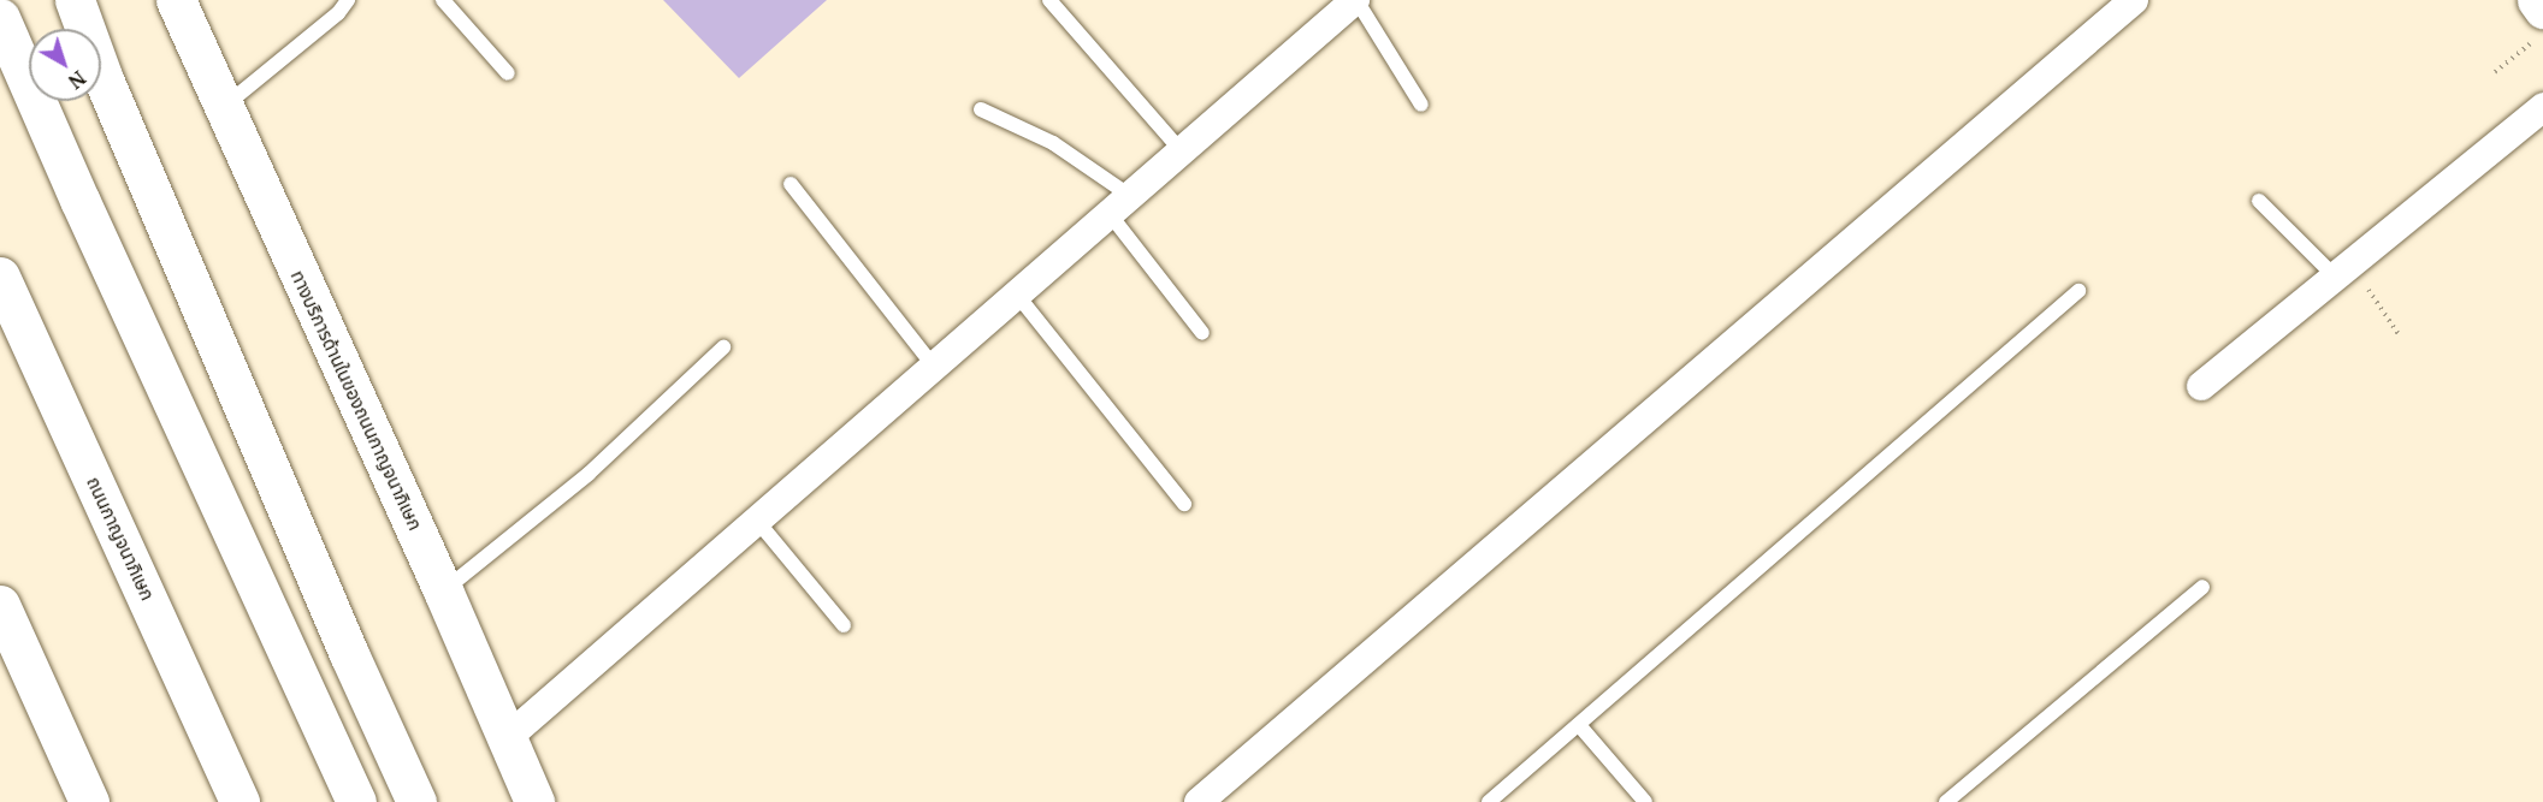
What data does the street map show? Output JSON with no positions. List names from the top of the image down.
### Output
{
  "streets": {
    "main road": ["ทางบริการด้านในของถนนกาญจนาภิเษก", "ถนนกาญจนาภิเษก"]
  },
  "north": "bottom right"
}
